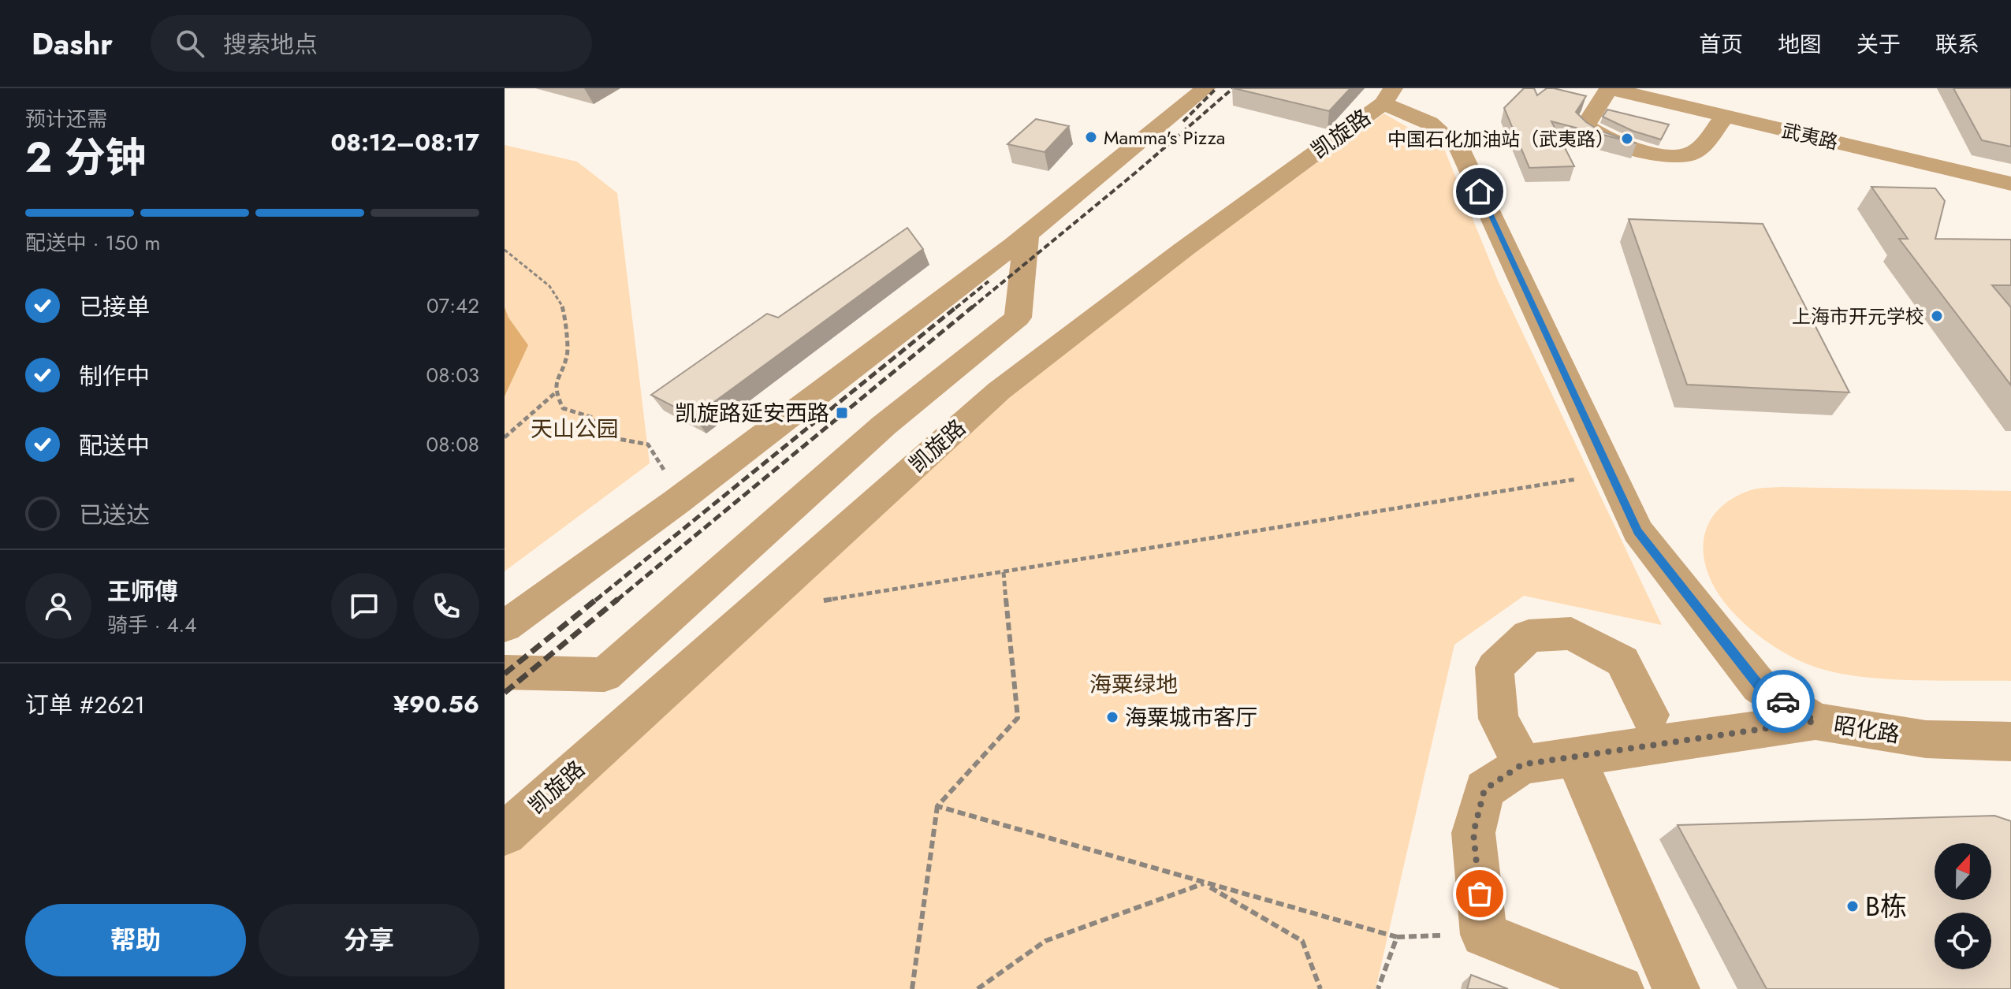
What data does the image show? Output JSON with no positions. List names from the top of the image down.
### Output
{
  "streets": {
    "street": ["凯旋路", "武夷路", "昭化路"]
  },
  "crossings": [
    ["凯旋路", "昭化路"]
  ],
  "parks": ["天山公园", "海粟绿地"],
  "places": {
    "other": [
      "Mamma's Pizza",
      "中国石化加油站（武夷路）",
      "上海市开元学校",
      "海粟城市客厅",
      "B栋"
    ],
    "transit": ["凯旋路延安西路"]
  },
  "north": "top",
  "page": {
    "header": "Dashr",
    "search": "搜索地点",
    "nav": [
      "首页",
      "地图",
      "关于",
      "联系"
    ],
    "heading": ["2 分钟", "预计还需", "08:12–08:17"],
    "panel": [
      "王师傅",
      "骑手 · 4.4",
      "订单 #2621",
      "¥90.56"
    ],
    "bar": "配送中 · 150 m",
    "list": [
      ["已接单", "07:42"],
      ["制作中", "08:03"],
      ["配送中", "08:08"],
      "已送达"
    ],
    "buttons": ["帮助", "分享"]
  }
}
